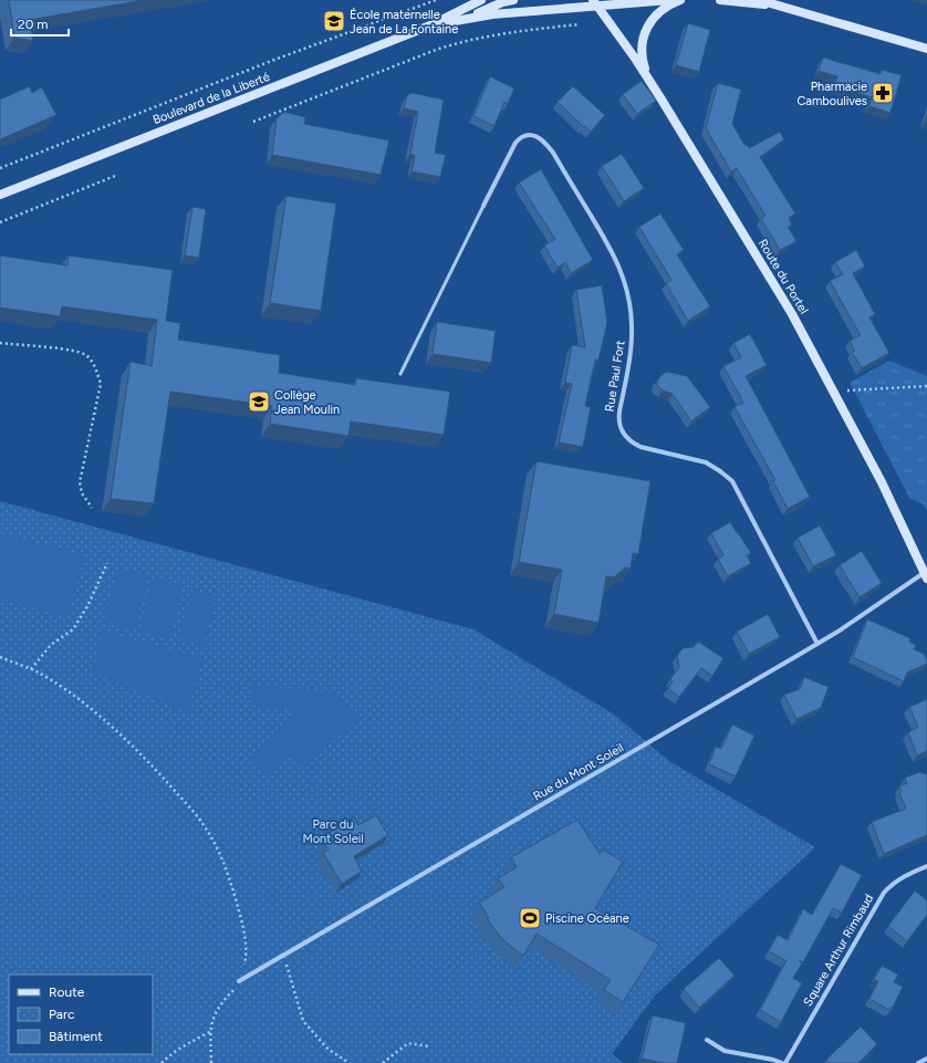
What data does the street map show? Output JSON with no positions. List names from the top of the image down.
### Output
{
  "streets": {
    "main road": ["Boulevard de la Liberté", "Route du Portel"],
    "street": ["Rue Paul Fort", "Rue du Mont Soleil", "Square Arthur Rimbaud"]
  },
  "crossings": [
    ["Boulevard de la Liberté", "Route du Portel"],
    ["Route du Portel", "Rue du Mont Soleil"],
    ["Rue Paul Fort", "Rue du Mont Soleil"]
  ],
  "parks": ["Parc du Mont Soleil"],
  "places": {
    "school or university": ["École maternelle Jean de La Fontaine", "Collège Jean Moulin"],
    "pharmacy": ["Pharmacie Camboulives"],
    "sports": ["Piscine Océane"]
  },
  "legend": ["Route", "Parc", "Bâtiment"],
  "scale_bar": "20 m"
}
